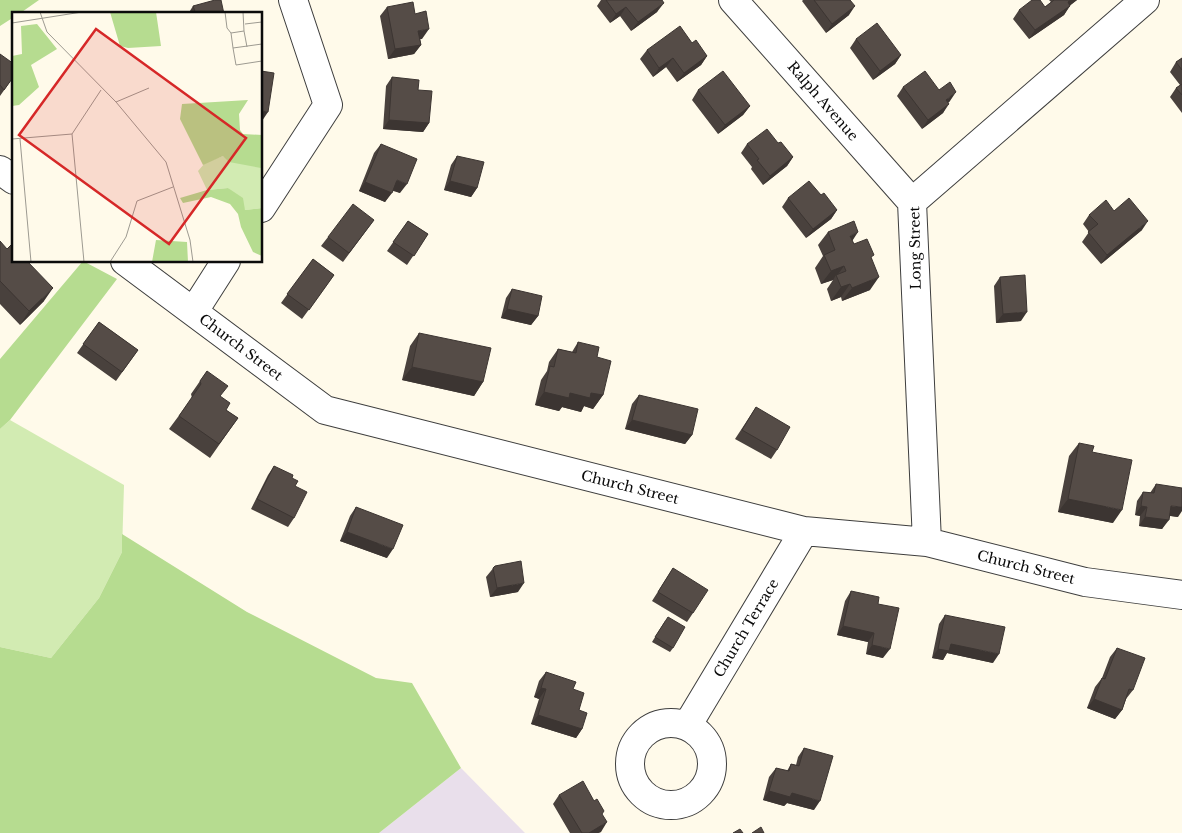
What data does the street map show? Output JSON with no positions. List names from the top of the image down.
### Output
{
  "streets": {
    "street": [
      "Ralph Avenue",
      "Long Street",
      "Church Street",
      "Church Terrace"
    ]
  },
  "crossings": [
    ["Ralph Avenue", "Long Street"],
    ["Long Street", "Church Street"],
    ["Church Street", "Church Terrace"]
  ]
}
